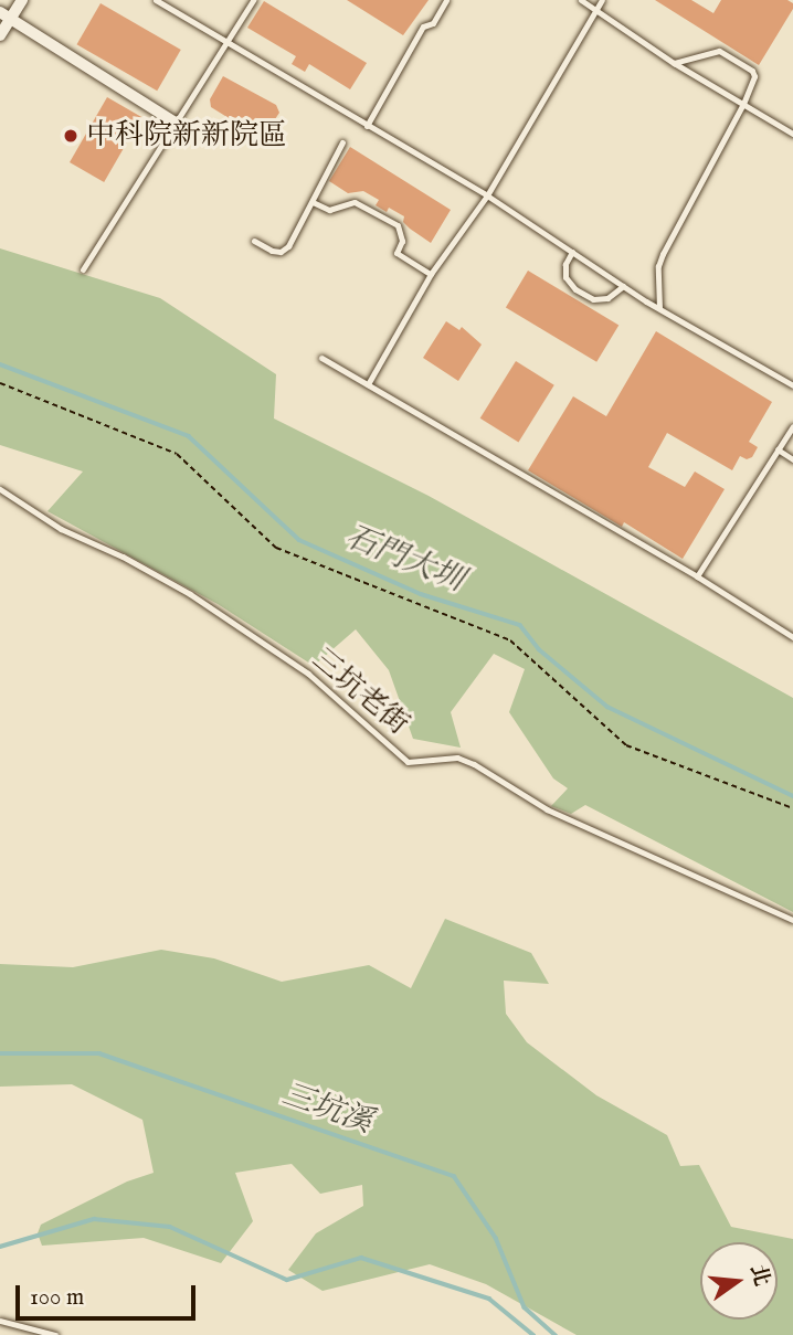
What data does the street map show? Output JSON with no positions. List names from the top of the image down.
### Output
{
  "streets": {
    "lane": ["三坑老街"]
  },
  "water": ["石門大圳", "三坑溪"],
  "places": ["中科院新新院區"],
  "scale_bar": "100 m",
  "north": "right"
}
